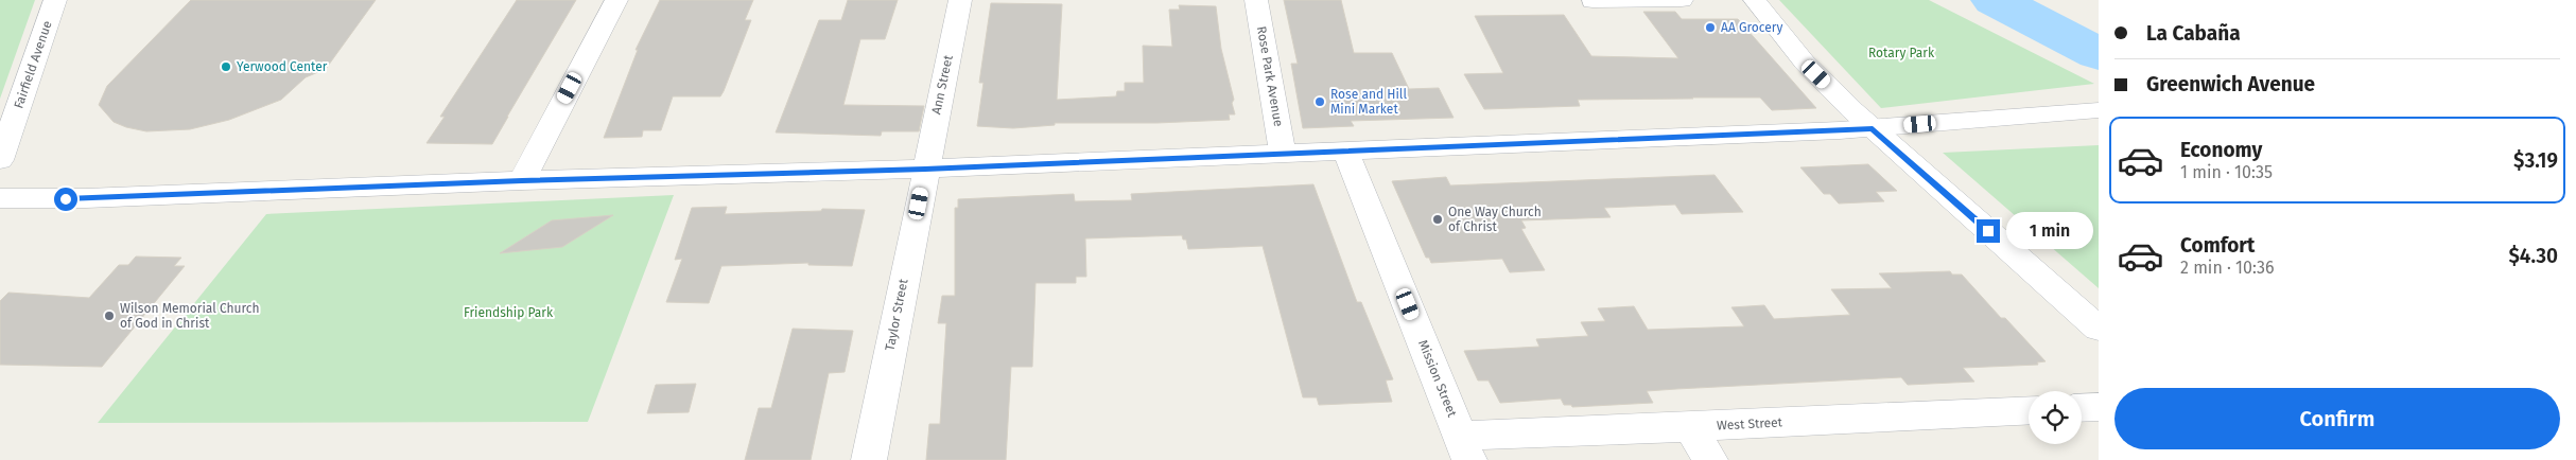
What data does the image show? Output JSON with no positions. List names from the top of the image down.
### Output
{
  "streets": {
    "street": [
      "Fairfield Avenue",
      "Rose Park Avenue",
      "Ann Street",
      "Taylor Street",
      "Mission Street",
      "West Street"
    ]
  },
  "crossings": [
    ["Ann Street", "Taylor Street"],
    ["Mission Street", "West Street"]
  ],
  "parks": ["Rotary Park", "Friendship Park"],
  "places": [
    "AA Grocery",
    "Yerwood Center",
    "Rose and Hill Mini Market",
    "One Way Church of Christ",
    "Wilson Memorial Church of God in Christ"
  ],
  "page": {
    "banner": ["La Cabaña", "Greenwich Avenue"],
    "list": [
      {
        "name": "Economy",
        "note": "1 min · 10:35",
        "value": "$3.19"
      },
      {
        "name": "Comfort",
        "note": "2 min · 10:36",
        "value": "$4.30"
      }
    ],
    "bubble": "1 min",
    "buttons": "Confirm"
  }
}
